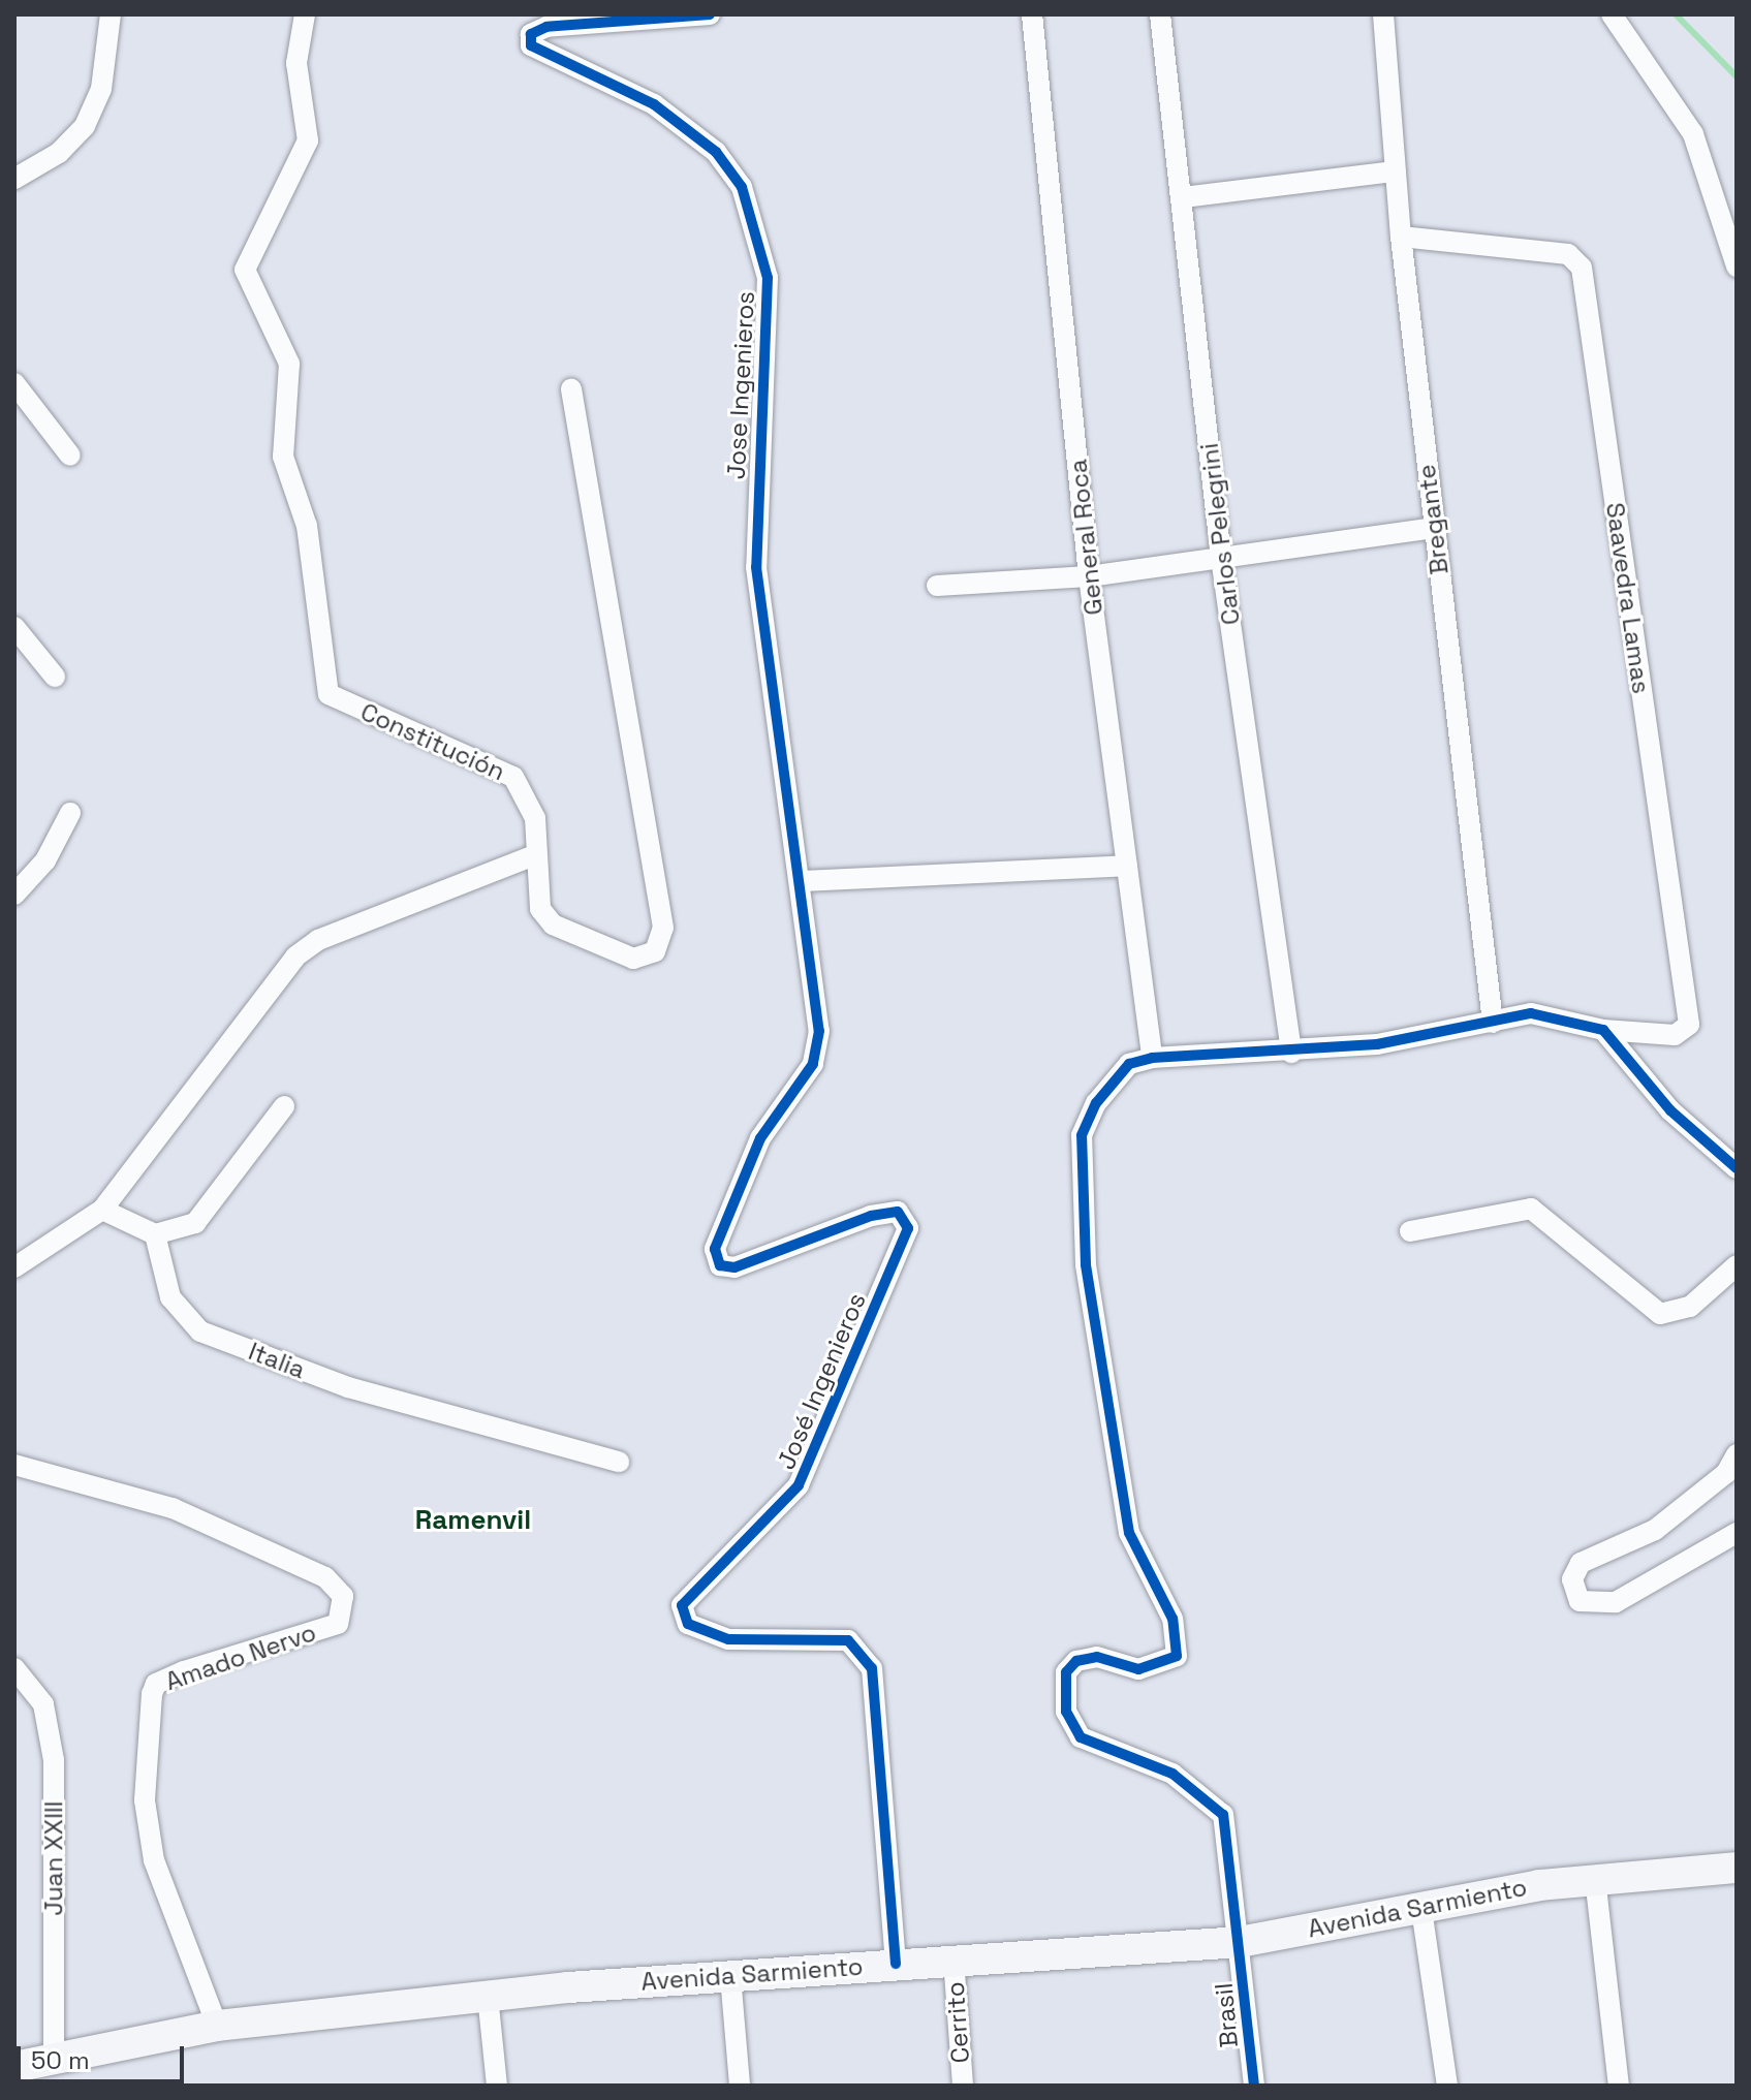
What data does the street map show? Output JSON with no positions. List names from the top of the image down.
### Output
{
  "streets": {
    "street": [
      "Jose Ingenieros",
      "Bregante",
      "Carlos Pelegrini",
      "General Roca",
      "Saavedra Lamas",
      "Constitución",
      "Italia",
      "José Ingenieros",
      "Amado Nervo",
      "Juan XXIII",
      "Avenida Sarmiento",
      "Brasil",
      "Cerrito"
    ]
  },
  "crossings": [
    ["Jose Ingenieros", "José Ingenieros"],
    ["Bregante", "Saavedra Lamas"],
    ["General Roca", "Brasil"],
    ["José Ingenieros", "Avenida Sarmiento"],
    ["Amado Nervo", "Avenida Sarmiento"],
    ["Juan XXIII", "Avenida Sarmiento"],
    ["Avenida Sarmiento", "Brasil"],
    ["Avenida Sarmiento", "Cerrito"]
  ],
  "districts": ["Ramenvil"],
  "scale_bar": "50 m"
}
